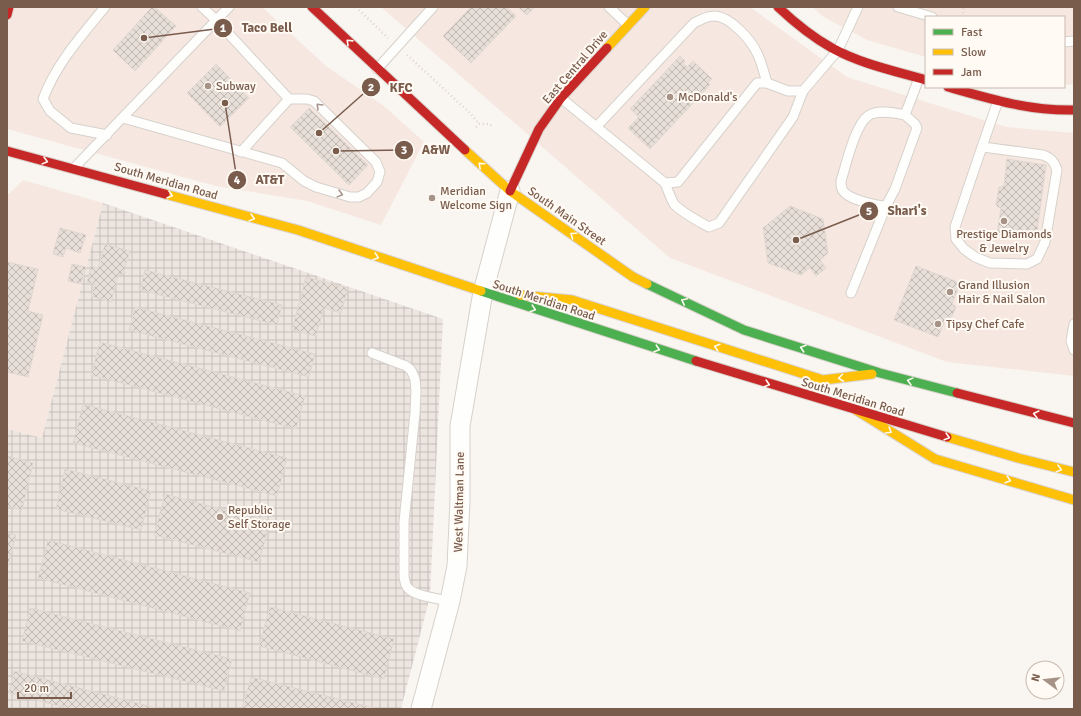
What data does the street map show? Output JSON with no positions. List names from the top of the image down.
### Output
{
  "streets": {
    "main road": ["East Central Drive", "South Meridian Road", "South Main Street"],
    "street": ["West Waltman Lane"]
  },
  "crossings": [
    ["East Central Drive", "South Main Street"],
    ["East Central Drive", "West Waltman Lane"],
    ["South Meridian Road", "West Waltman Lane"],
    ["South Main Street", "West Waltman Lane"]
  ],
  "places": [
    "Taco Bell",
    "Subway",
    "McDonald's",
    "AT&T",
    "KFC",
    "A&W",
    "Meridian Welcome Sign",
    "Prestige Diamonds & Jewelry",
    "Shari's",
    "Grand Illusion Hair & Nail Salon",
    "Tipsy Chef Cafe",
    "Republic Self Storage"
  ],
  "legend": ["Fast", "Slow", "Jam"],
  "scale_bar": "20 m",
  "north": "left"
}
